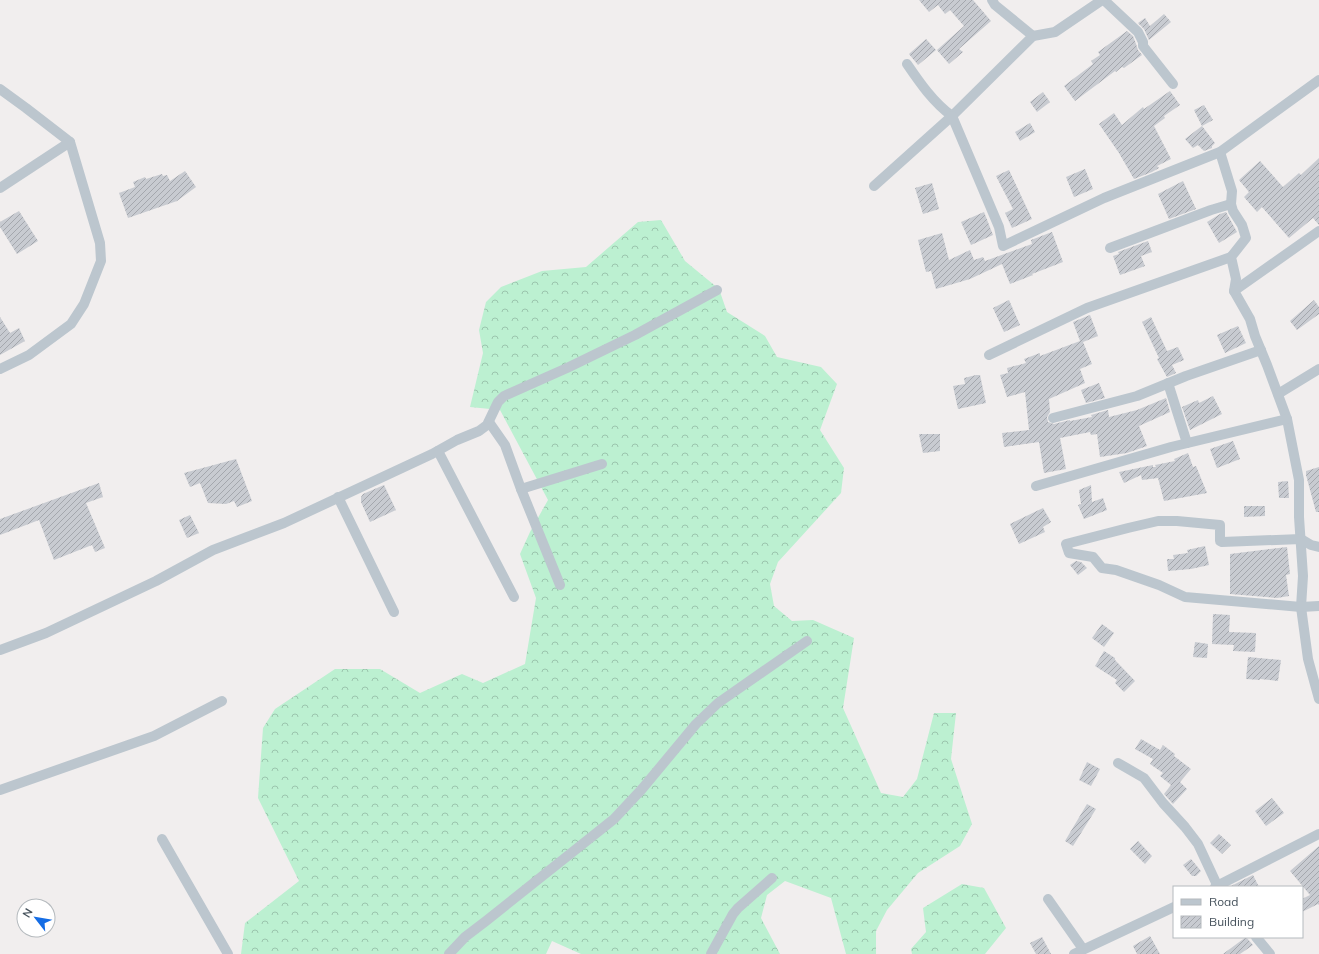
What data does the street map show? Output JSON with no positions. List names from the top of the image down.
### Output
{
  "legend": ["Road", "Building"],
  "north": "top left"
}
